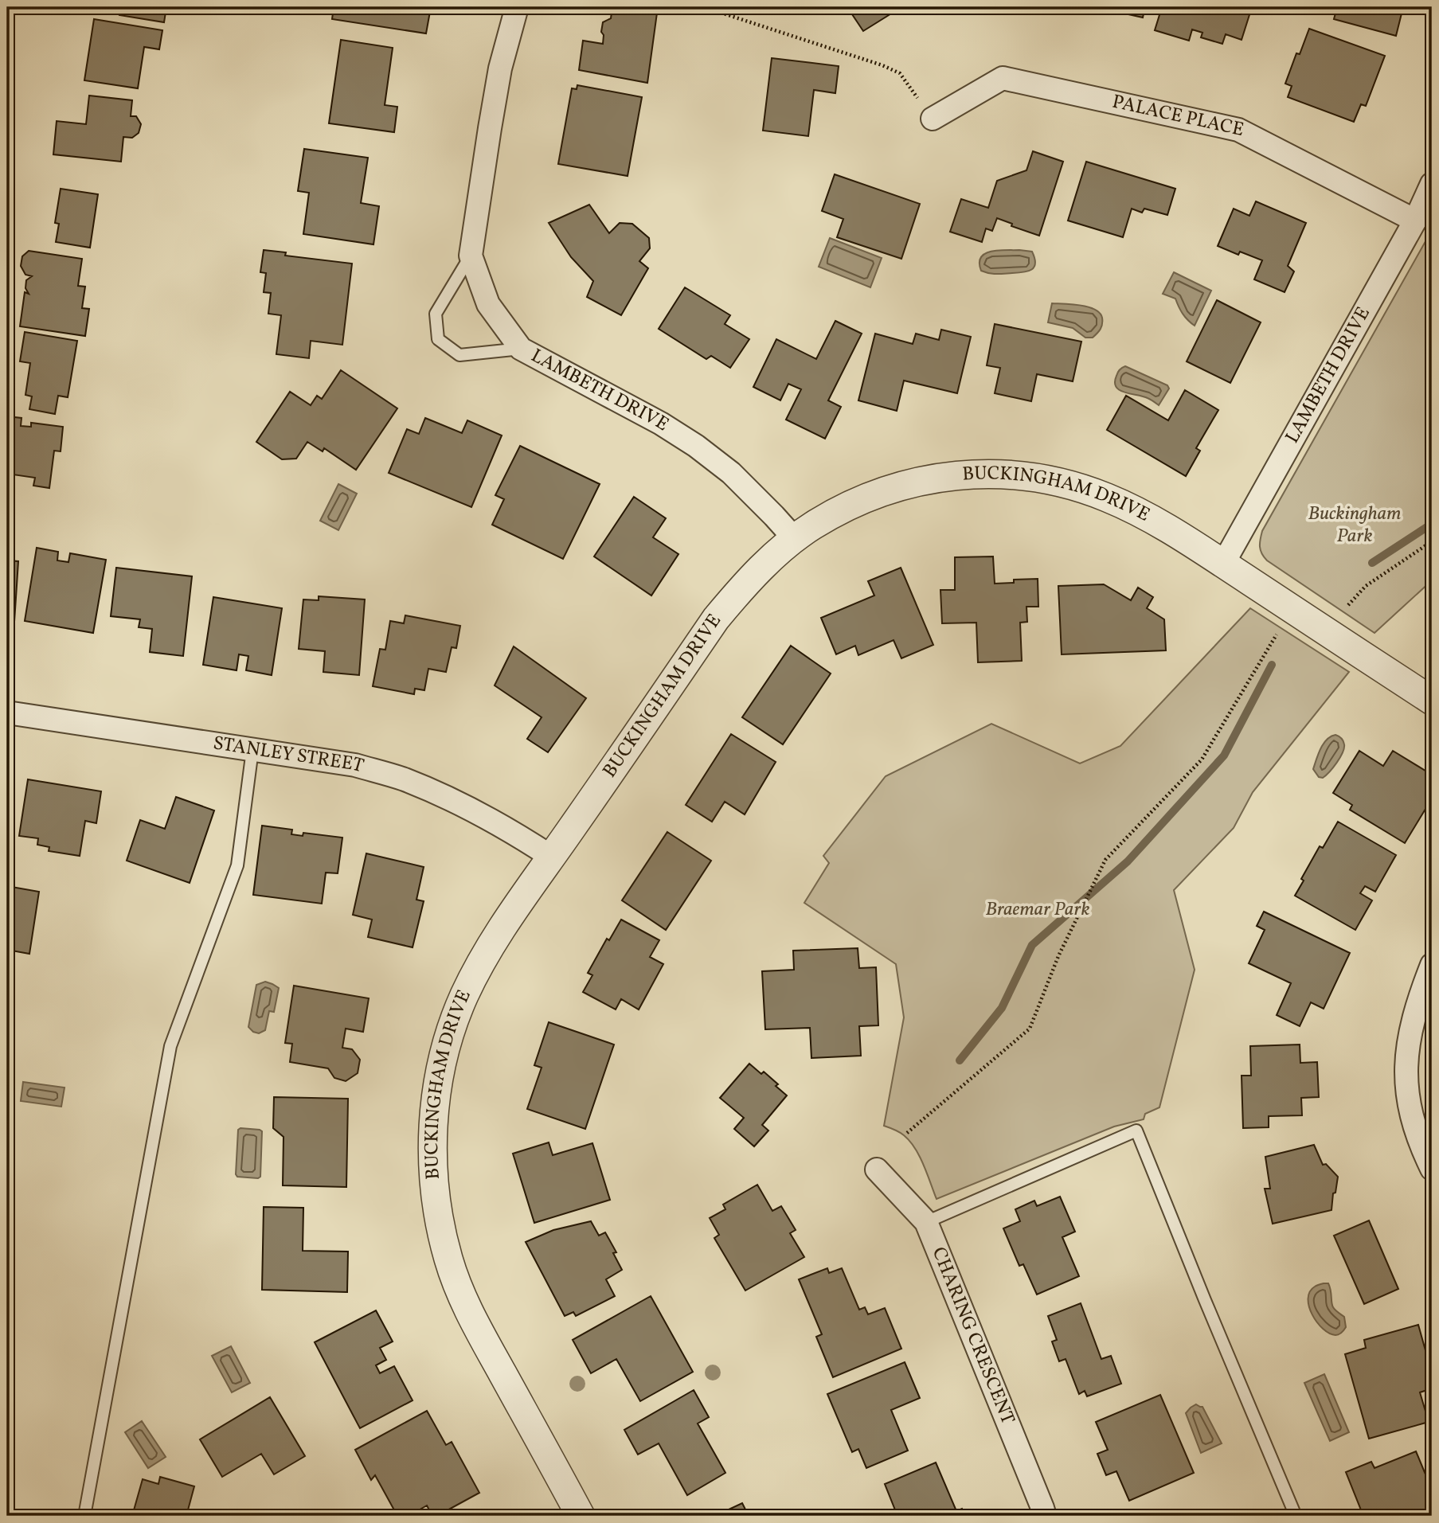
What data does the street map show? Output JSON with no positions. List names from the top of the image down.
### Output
{
  "streets": {
    "street": [
      "PALACE PLACE",
      "LAMBETH DRIVE",
      "BUCKINGHAM DRIVE",
      "STANLEY STREET",
      "CHARING CRESCENT"
    ]
  },
  "crossings": [
    ["PALACE PLACE", "LAMBETH DRIVE"],
    ["LAMBETH DRIVE", "BUCKINGHAM DRIVE"],
    ["BUCKINGHAM DRIVE", "STANLEY STREET"]
  ],
  "parks": ["Buckingham Park", "Braemar Park"]
}
